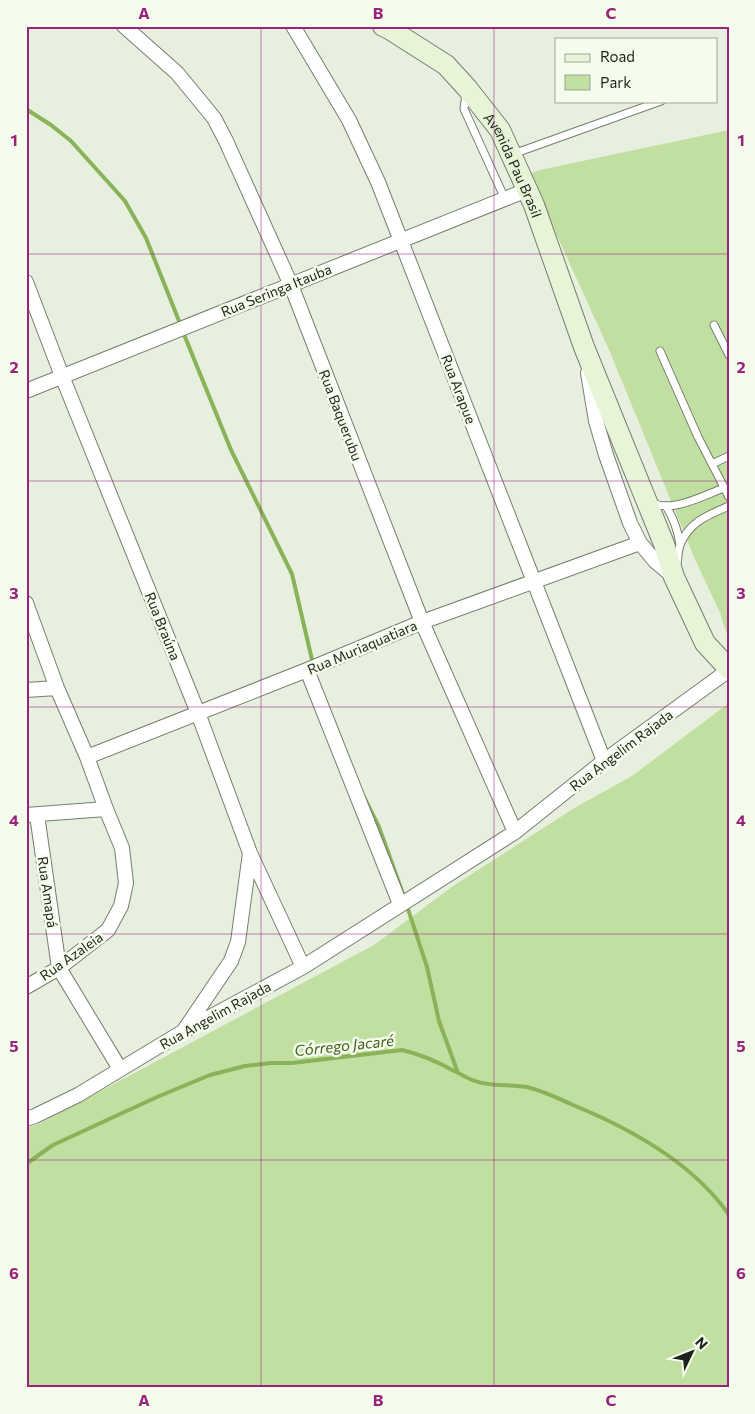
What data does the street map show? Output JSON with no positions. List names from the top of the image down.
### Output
{
  "streets": {
    "main road": ["Avenida Pau Brasil"],
    "street": [
      "Rua Seringa Itauba",
      "Rua Arapue",
      "Rua Baquerubu",
      "Rua Braúna",
      "Rua Muriaquatiara",
      "Rua Angelim Rajada",
      "Rua Amapá",
      "Rua Azaleia"
    ]
  },
  "crossings": [
    ["Avenida Pau Brasil", "Rua Seringa Itauba"],
    ["Avenida Pau Brasil", "Rua Muriaquatiara"],
    ["Avenida Pau Brasil", "Rua Angelim Rajada"],
    ["Rua Seringa Itauba", "Rua Arapue"],
    ["Rua Seringa Itauba", "Rua Baquerubu"],
    ["Rua Seringa Itauba", "Rua Braúna"],
    ["Rua Arapue", "Rua Muriaquatiara"],
    ["Rua Arapue", "Rua Angelim Rajada"],
    ["Rua Baquerubu", "Rua Muriaquatiara"],
    ["Rua Baquerubu", "Rua Angelim Rajada"],
    ["Rua Braúna", "Rua Muriaquatiara"],
    ["Rua Braúna", "Rua Angelim Rajada"],
    ["Rua Muriaquatiara", "Rua Azaleia"],
    ["Rua Amapá", "Rua Azaleia"]
  ],
  "water": ["Córrego Jacaré"],
  "legend": ["Road", "Park"],
  "north": "top right",
  "grid": {
    "columns": ["A", "B", "C"],
    "rows": [
      "1",
      "2",
      "3",
      "4",
      "5",
      "6"
    ]
  }
}
